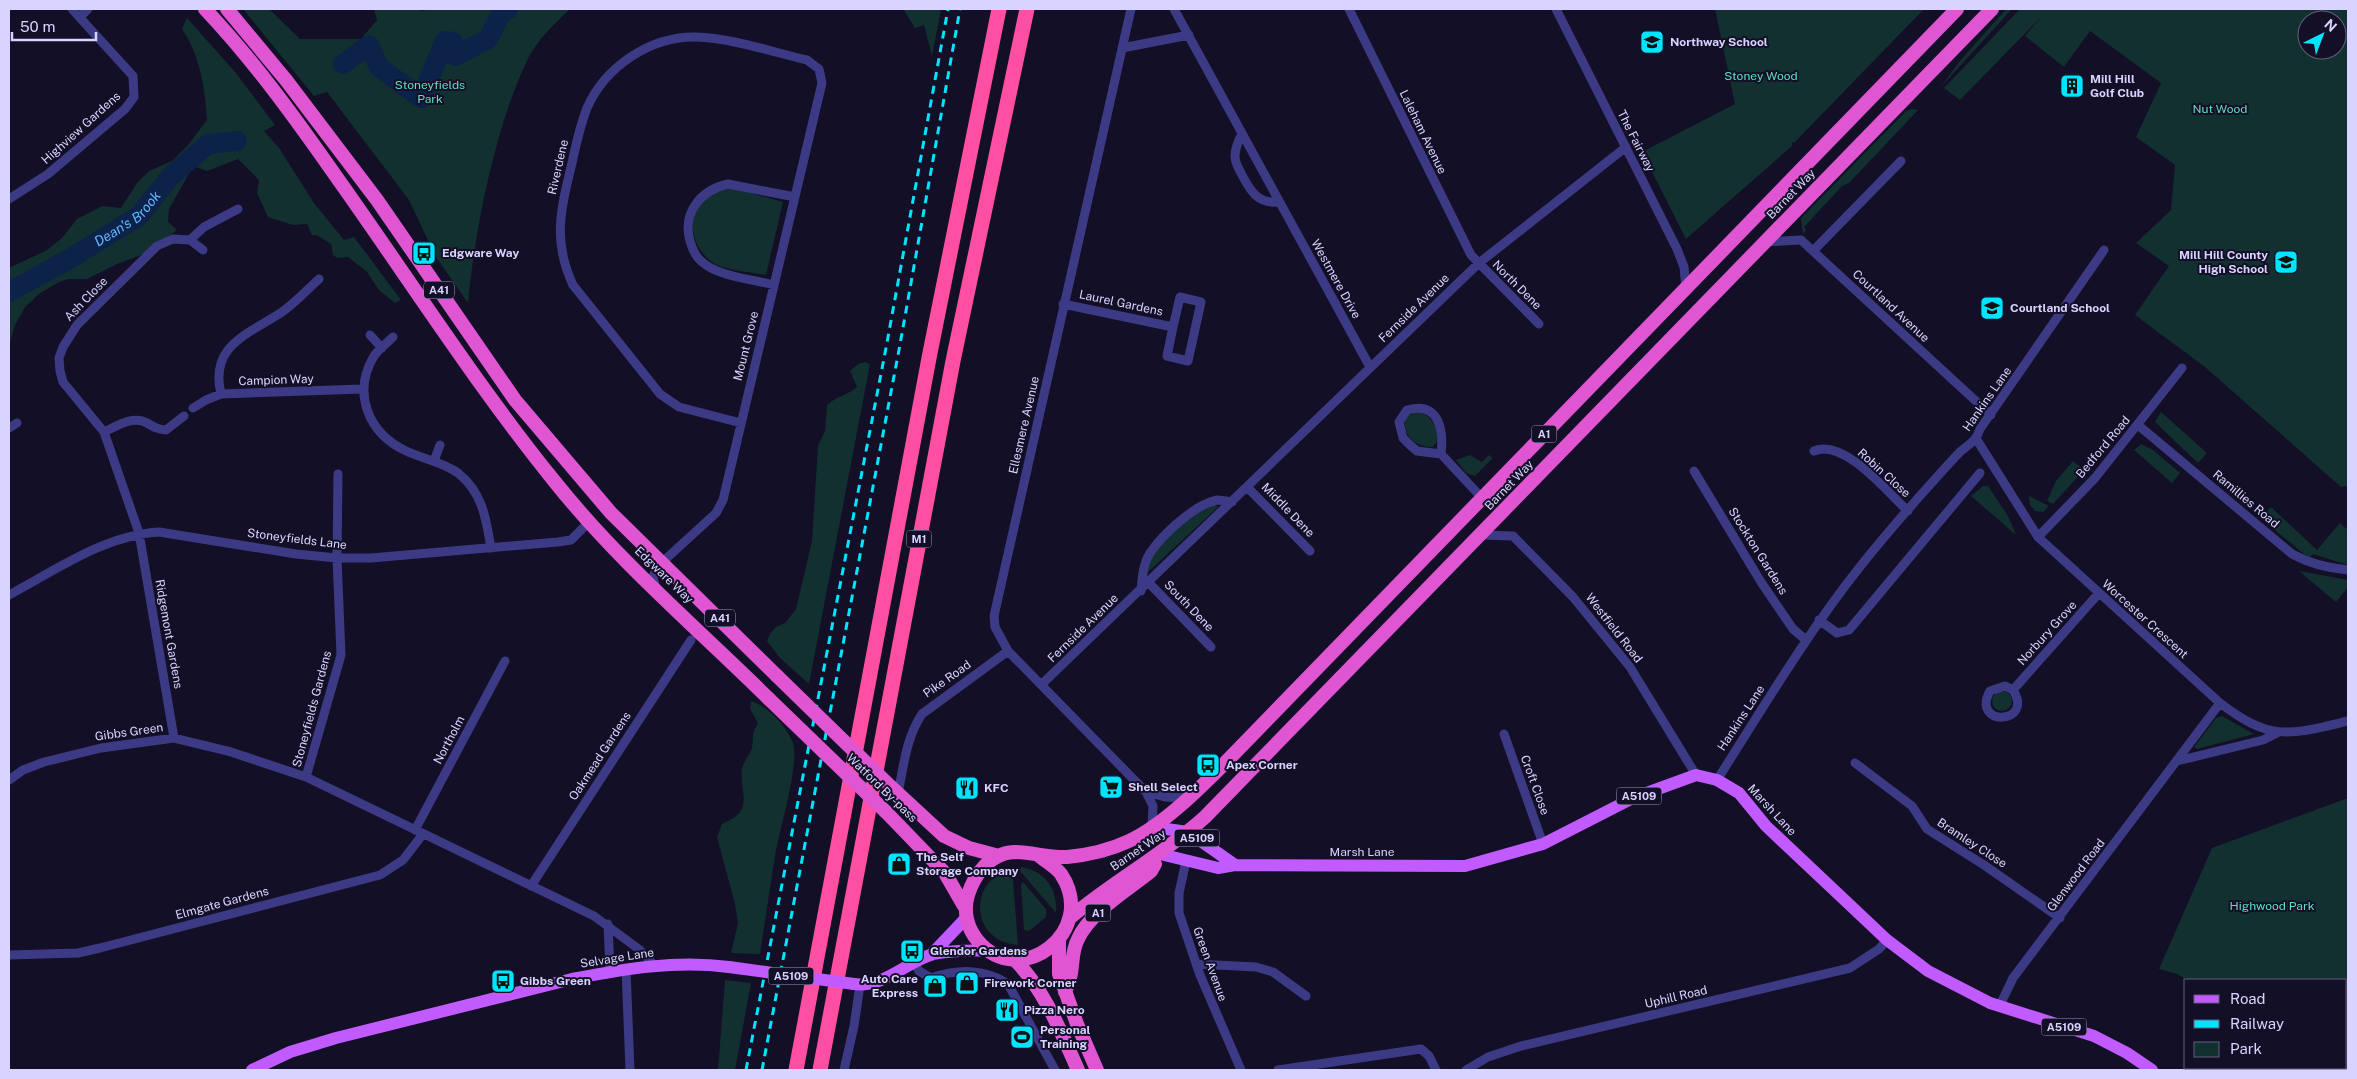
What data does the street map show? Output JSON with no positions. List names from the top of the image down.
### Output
{
  "streets": {
    "highway": [
      "Barnet Way",
      "A41",
      "A1",
      "M1",
      "Edgware Way",
      "Watford By-pass"
    ],
    "main road": ["A5109", "Marsh Lane", "Selvage Lane"],
    "street": [
      "Highview Gardens",
      "Laleham Avenue",
      "The Fairway",
      "Riverdene",
      "Westmere Drive",
      "North Dene",
      "Ash Close",
      "Laurel Gardens",
      "Courtland Avenue",
      "Fernside Avenue",
      "Mount Grove",
      "Campion Way",
      "Hankins Lane",
      "Ellesmere Avenue",
      "Bedford Road",
      "Robin Close",
      "Ramillies Road",
      "Middle Dene",
      "Stoneyfields Lane",
      "Stockton Gardens",
      "South Dene",
      "Worcester Crescent",
      "Westfield Road",
      "Norbury Grove",
      "Ridgemont Gardens",
      "Pike Road",
      "Stoneyfields Gardens",
      "Gibbs Green",
      "Northolm",
      "Oakmead Gardens",
      "Croft Close",
      "Bramley Close",
      "Glenwood Road",
      "Elmgate Gardens",
      "Green Avenue",
      "Uphill Road"
    ]
  },
  "crossings": [
    ["Laleham Avenue", "North Dene"],
    ["Laleham Avenue", "Fernside Avenue"],
    ["The Fairway", "Barnet Way"],
    ["The Fairway", "Fernside Avenue"],
    ["Riverdene", "Mount Grove"],
    ["Barnet Way", "Courtland Avenue"],
    ["Barnet Way", "Ellesmere Avenue"],
    ["Barnet Way", "A1"],
    ["Barnet Way", "Westfield Road"],
    ["Barnet Way", "Watford By-pass"],
    ["Barnet Way", "A5109"],
    ["Barnet Way", "Marsh Lane"],
    ["Barnet Way", "Selvage Lane"],
    ["Westmere Drive", "Fernside Avenue"],
    ["North Dene", "Fernside Avenue"],
    ["A41", "Mount Grove"],
    ["A41", "Edgware Way"],
    ["A41", "Pike Road"],
    ["A41", "Watford By-pass"],
    ["Ash Close", "Stoneyfields Lane"],
    ["Ash Close", "Ridgemont Gardens"],
    ["Laurel Gardens", "Ellesmere Avenue"],
    ["Courtland Avenue", "Hankins Lane"],
    ["Fernside Avenue", "Ellesmere Avenue"],
    ["Fernside Avenue", "Middle Dene"],
    ["Fernside Avenue", "South Dene"],
    ["Mount Grove", "Edgware Way"],
    ["Hankins Lane", "Robin Close"],
    ["Hankins Lane", "Stockton Gardens"],
    ["Hankins Lane", "Worcester Crescent"],
    ["Hankins Lane", "Marsh Lane"],
    ["Ellesmere Avenue", "Pike Road"],
    ["Ellesmere Avenue", "A5109"],
    ["A1", "Marsh Lane"],
    ["Bedford Road", "Ramillies Road"],
    ["Bedford Road", "Worcester Crescent"],
    ["Stoneyfields Lane", "Edgware Way"],
    ["Stoneyfields Lane", "Ridgemont Gardens"],
    ["Stoneyfields Lane", "Stoneyfields Gardens"],
    ["Edgware Way", "Watford By-pass"],
    ["Worcester Crescent", "Norbury Grove"],
    ["Worcester Crescent", "Glenwood Road"],
    ["Westfield Road", "Marsh Lane"],
    ["Ridgemont Gardens", "Gibbs Green"],
    ["Pike Road", "Watford By-pass"],
    ["Stoneyfields Gardens", "Gibbs Green"],
    ["Gibbs Green", "Northolm"],
    ["Gibbs Green", "Oakmead Gardens"],
    ["Gibbs Green", "Elmgate Gardens"],
    ["Gibbs Green", "Selvage Lane"],
    ["Northolm", "Elmgate Gardens"],
    ["Croft Close", "Marsh Lane"],
    ["Watford By-pass", "Selvage Lane"],
    ["A5109", "Marsh Lane"],
    ["Marsh Lane", "Glenwood Road"],
    ["Marsh Lane", "Green Avenue"],
    ["Marsh Lane", "Uphill Road"],
    ["Bramley Close", "Glenwood Road"]
  ],
  "water": ["Dean's Brook"],
  "parks": [
    "Stoney Wood",
    "Stoneyfields Park",
    "Nut Wood",
    "Highwood Park"
  ],
  "places": {
    "school or university": ["Northway School", "Mill Hill County High School", "Courtland School"],
    "building": ["Mill Hill Golf Club"],
    "bus stop": [
      "Edgware Way",
      "Apex Corner",
      "Glendor Gardens",
      "Gibbs Green"
    ],
    "supermarket": ["Shell Select"],
    "restaurant": ["KFC", "Pizza Nero"],
    "shop": ["The Self Storage Company", "Firework Corner", "Auto Care Express"],
    "sports": ["Personal Training"]
  },
  "legend": ["Road", "Railway", "Park"],
  "scale_bar": "50 m",
  "north": "top right"
}
